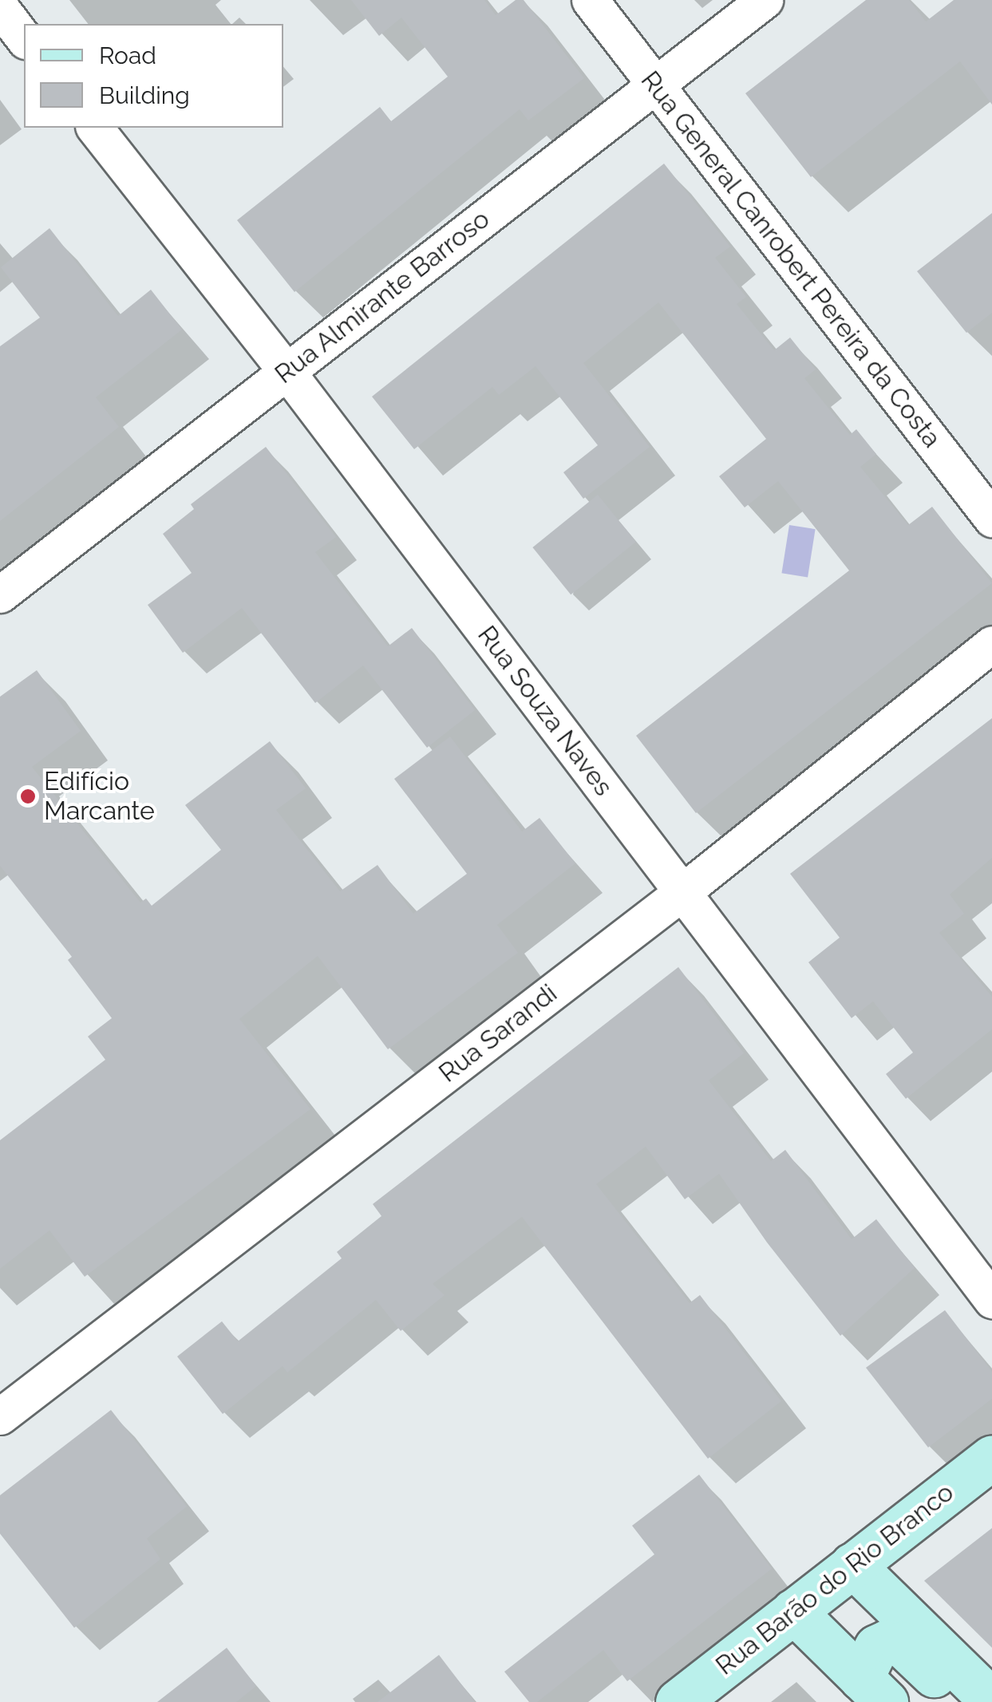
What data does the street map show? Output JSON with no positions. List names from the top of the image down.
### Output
{
  "streets": {
    "street": [
      "Rua General Canrobert Pereira da Costa",
      "Rua Almirante Barroso",
      "Rua Souza Naves",
      "Rua Sarandi",
      "Rua Barão do Rio Branco"
    ]
  },
  "crossings": [
    ["Rua General Canrobert Pereira da Costa", "Rua Almirante Barroso"],
    ["Rua Almirante Barroso", "Rua Souza Naves"],
    ["Rua Souza Naves", "Rua Sarandi"]
  ],
  "places": ["Edifício Marcante"],
  "legend": ["Road", "Building"]
}
